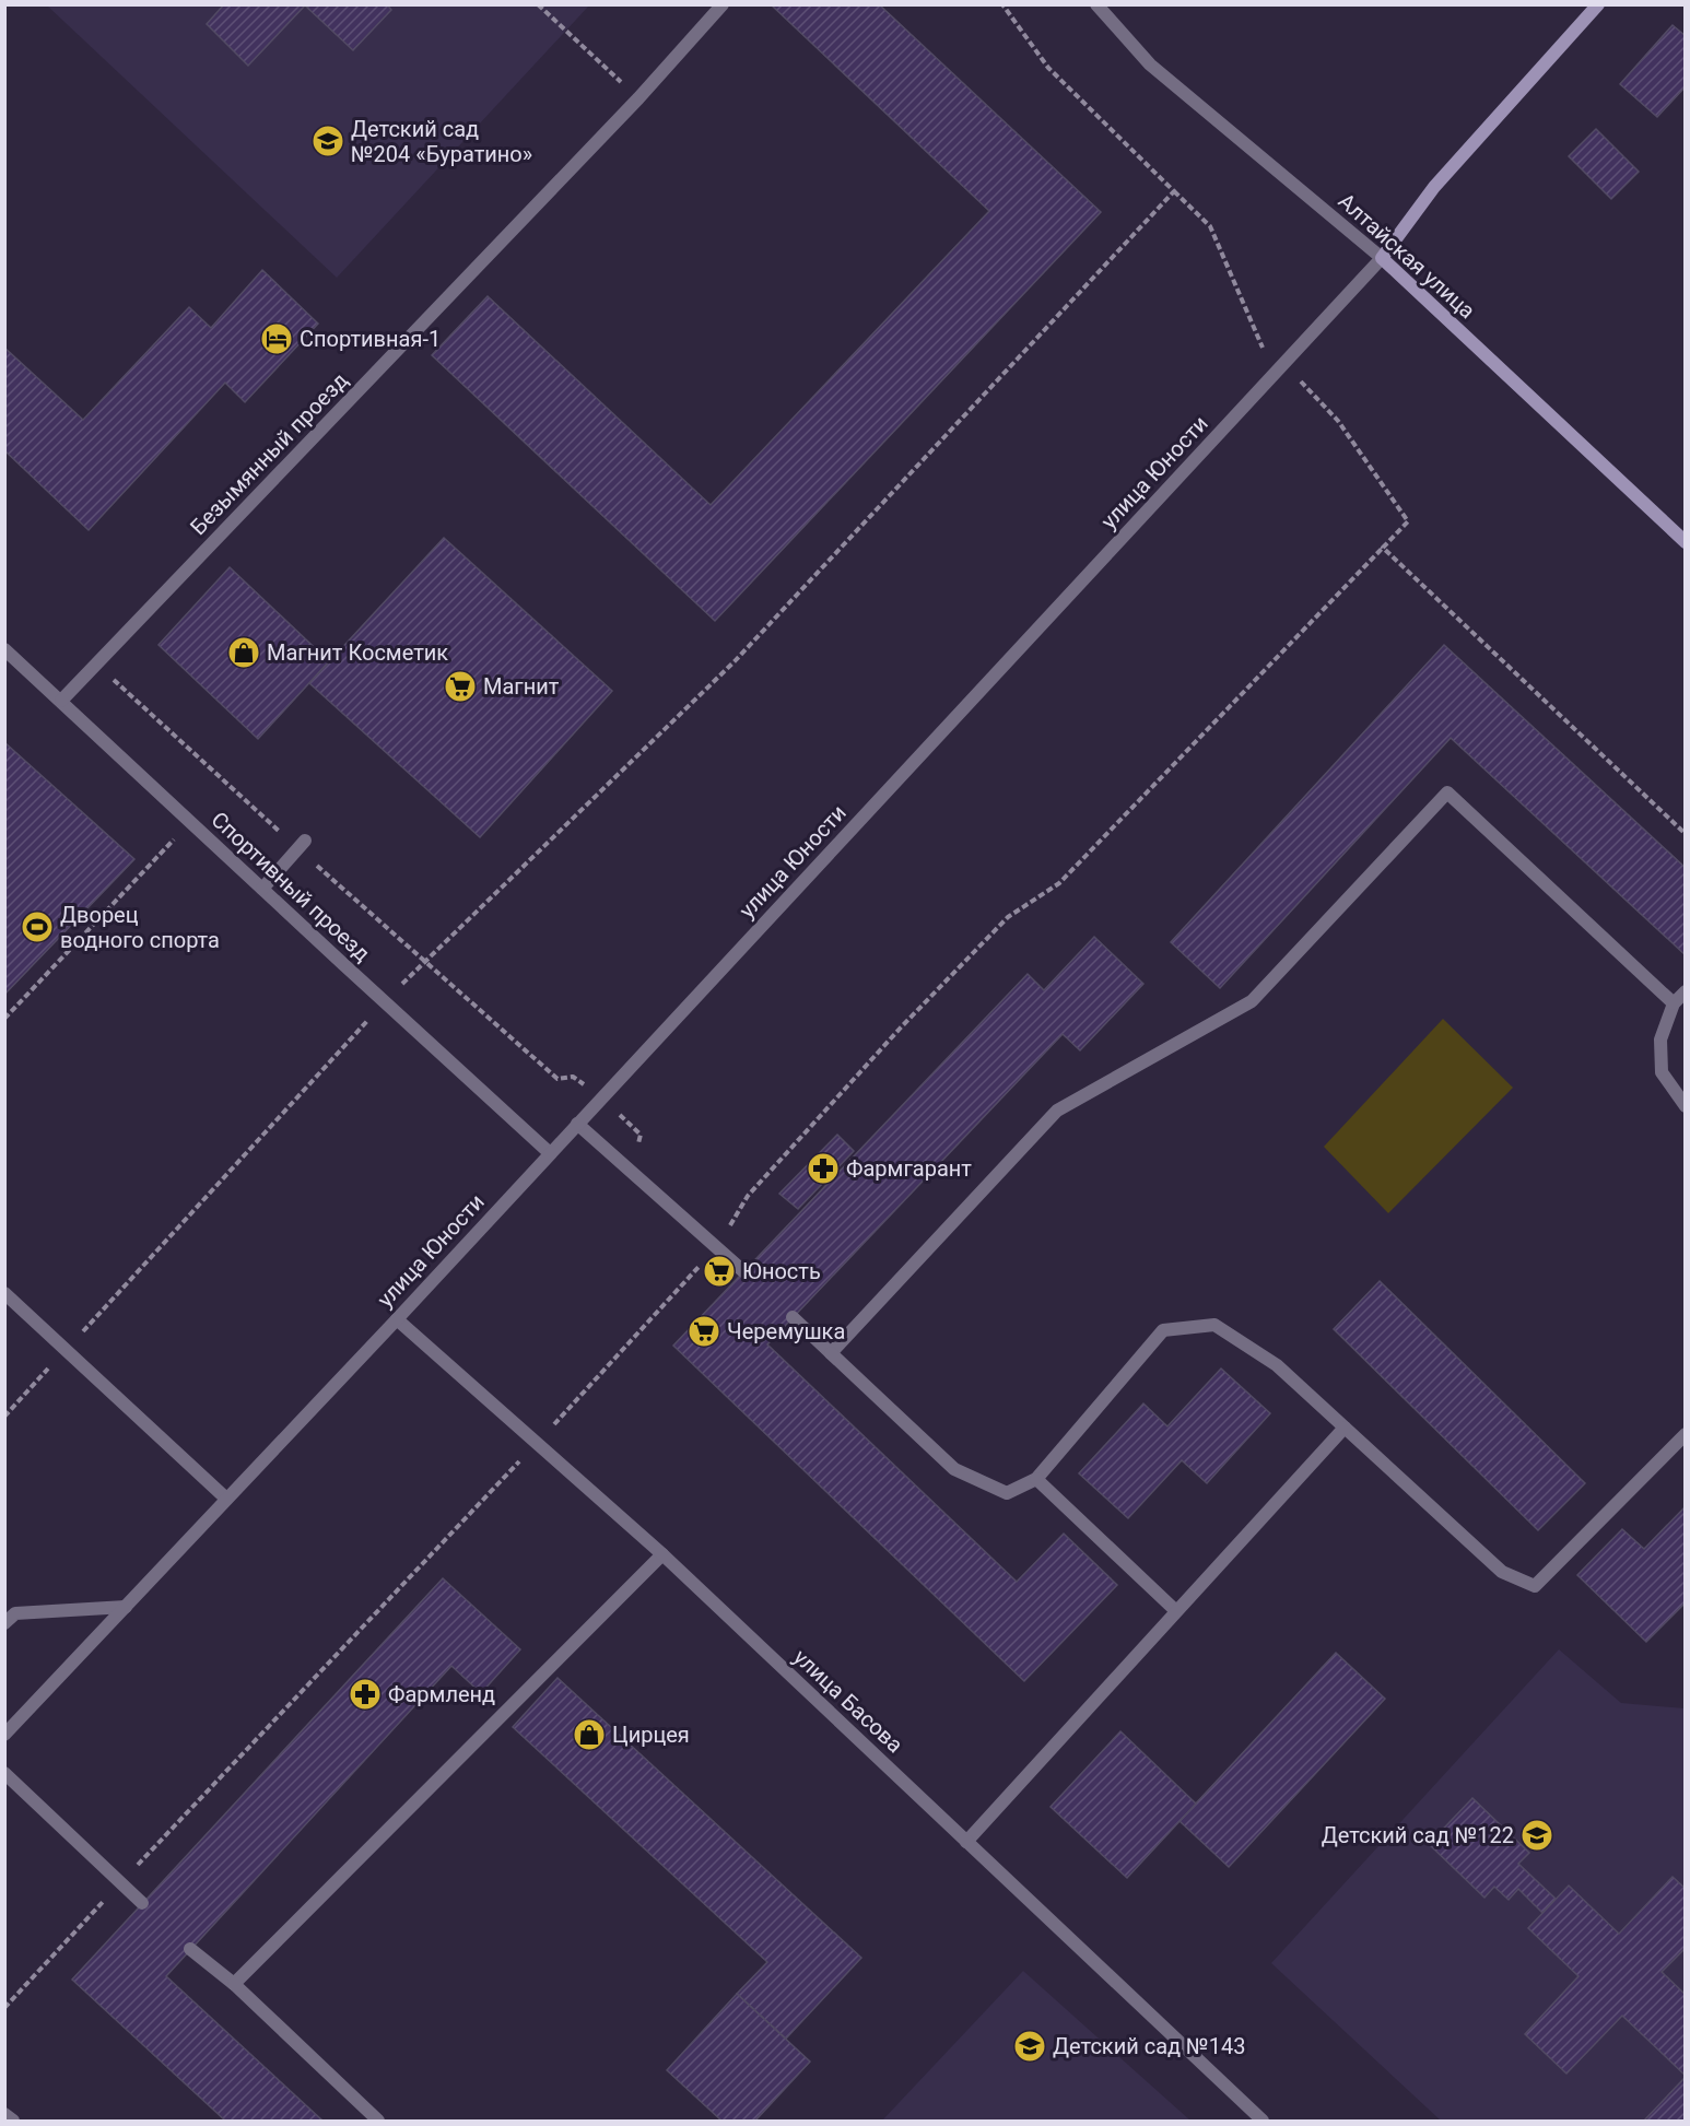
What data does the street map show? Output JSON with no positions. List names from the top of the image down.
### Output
{
  "streets": {
    "main road": ["Алтайская улица", "улица Юности"],
    "street": ["Безымянный проезд", "Спортивный проезд", "улица Басова"]
  },
  "crossings": [
    ["Алтайская улица", "улица Юности"],
    ["Безымянный проезд", "Спортивный проезд"],
    ["улица Юности", "Спортивный проезд"],
    ["улица Юности", "улица Басова"]
  ],
  "places": {
    "school or university": ["Детский сад №204 «Буратино»", "Детский сад №122", "Детский сад №143"],
    "hotel": ["Спортивная-1"],
    "shop": ["Магнит Косметик", "Цирцея"],
    "supermarket": ["Магнит", "Юность", "Черемушка"],
    "sports": ["Дворец водного спорта"],
    "pharmacy": ["Фармгарант", "Фармленд"]
  }
}
